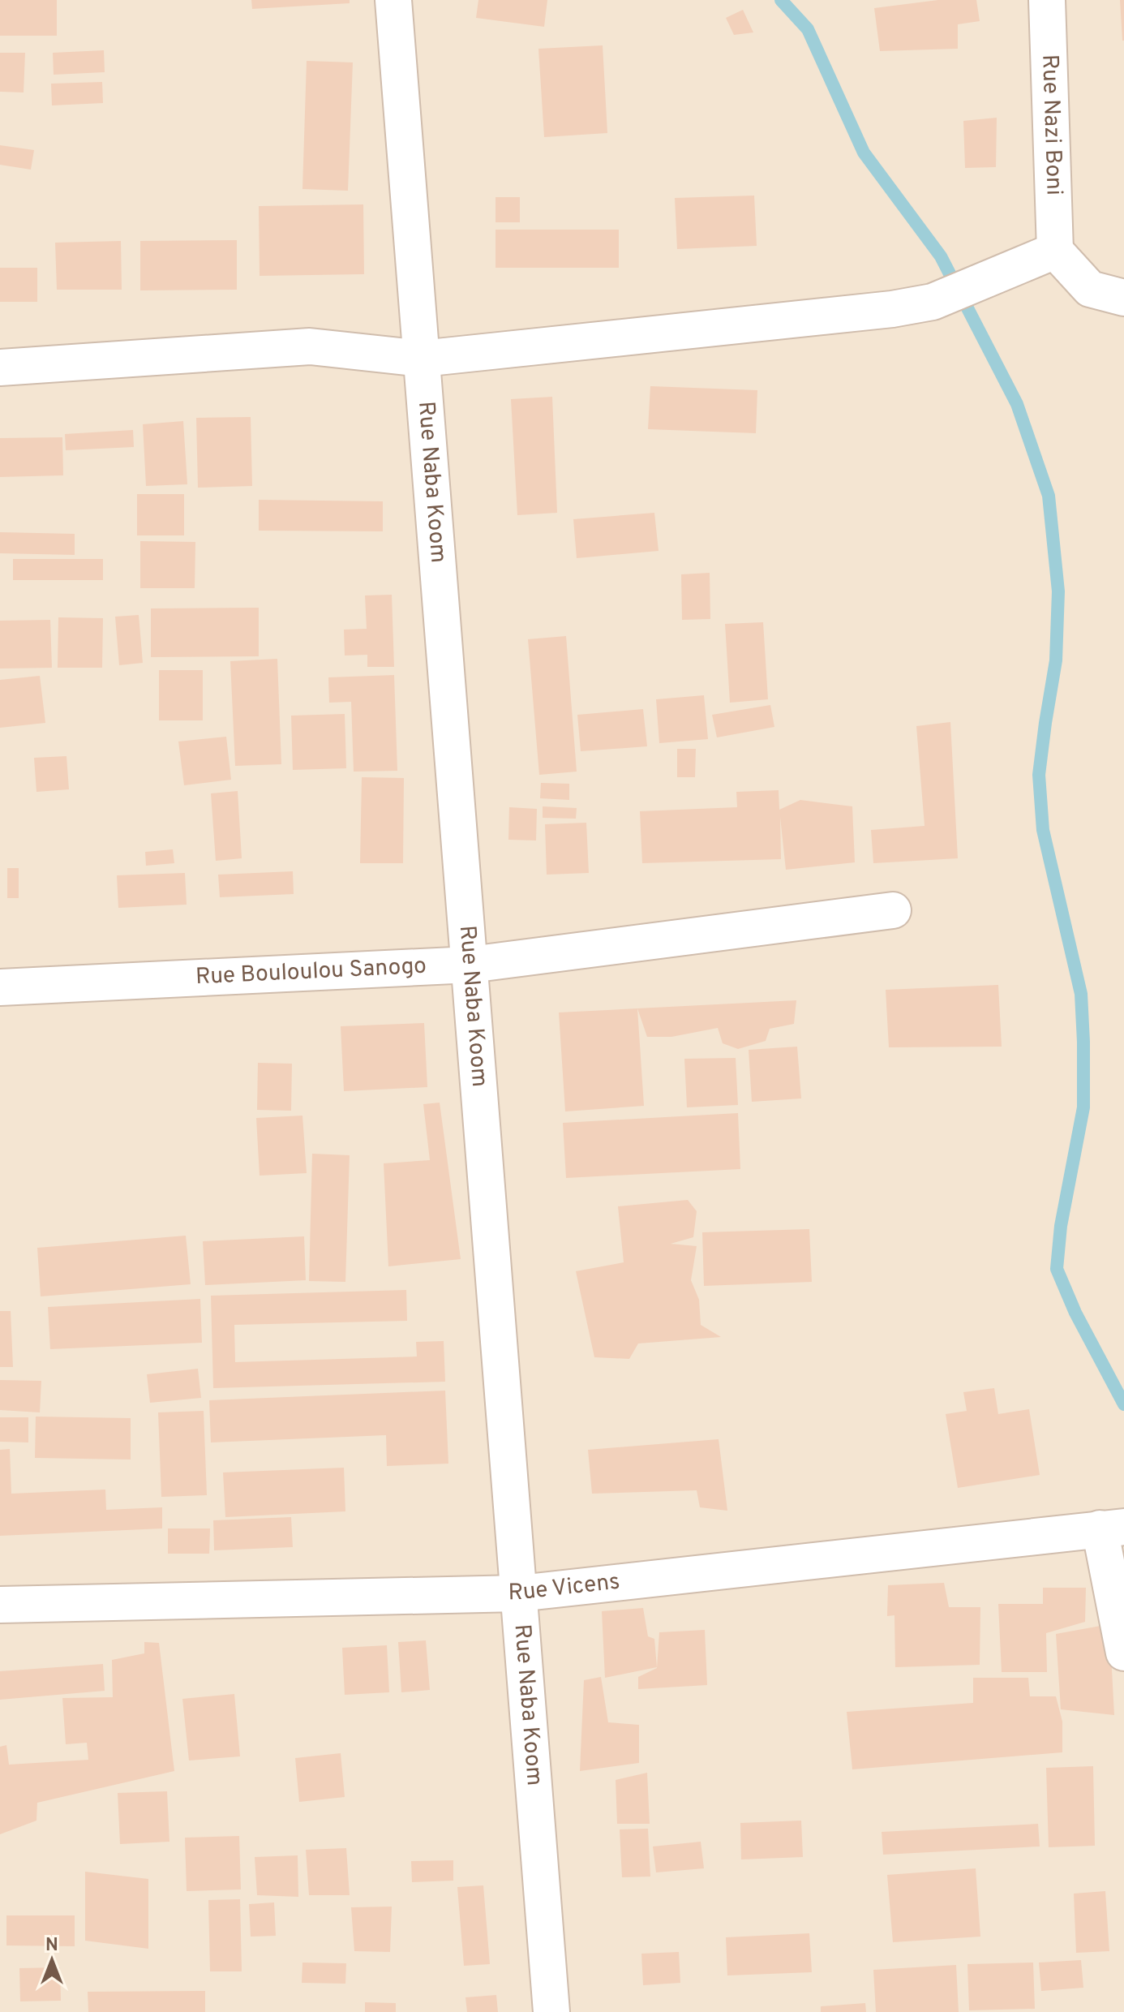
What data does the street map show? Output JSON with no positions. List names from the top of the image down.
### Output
{
  "streets": {
    "street": [
      "Rue Nazi Boni",
      "Rue Naba Koom",
      "Rue Bouloulou Sanogo",
      "Rue Vicens"
    ]
  },
  "crossings": [
    ["Rue Naba Koom", "Rue Bouloulou Sanogo"],
    ["Rue Naba Koom", "Rue Vicens"]
  ],
  "north": "top"
}
